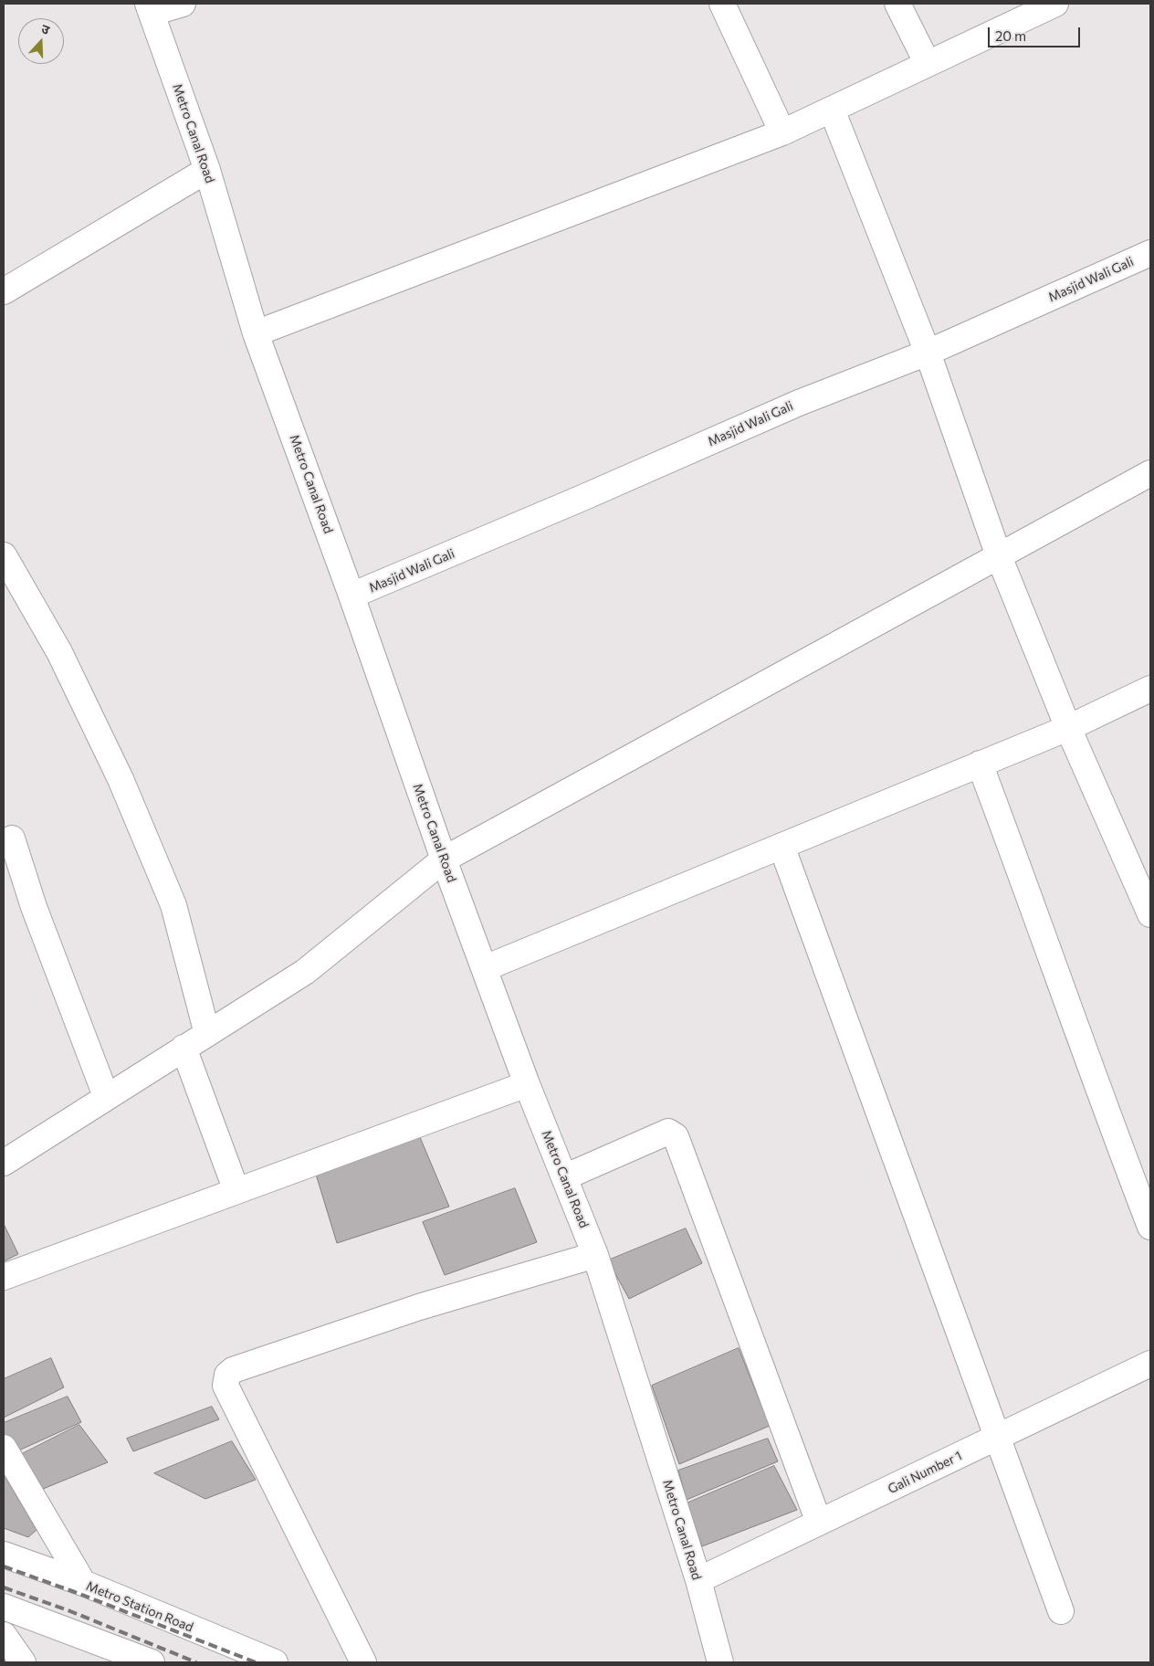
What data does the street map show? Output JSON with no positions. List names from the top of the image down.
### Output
{
  "streets": {
    "street": [
      "Metro Canal Road",
      "Masjid Wali Gali",
      "Gali Number 1",
      "Metro Station Road"
    ]
  },
  "crossings": [
    ["Metro Canal Road", "Masjid Wali Gali"],
    ["Metro Canal Road", "Gali Number 1"]
  ],
  "scale_bar": "20 m",
  "north": "top"
}
